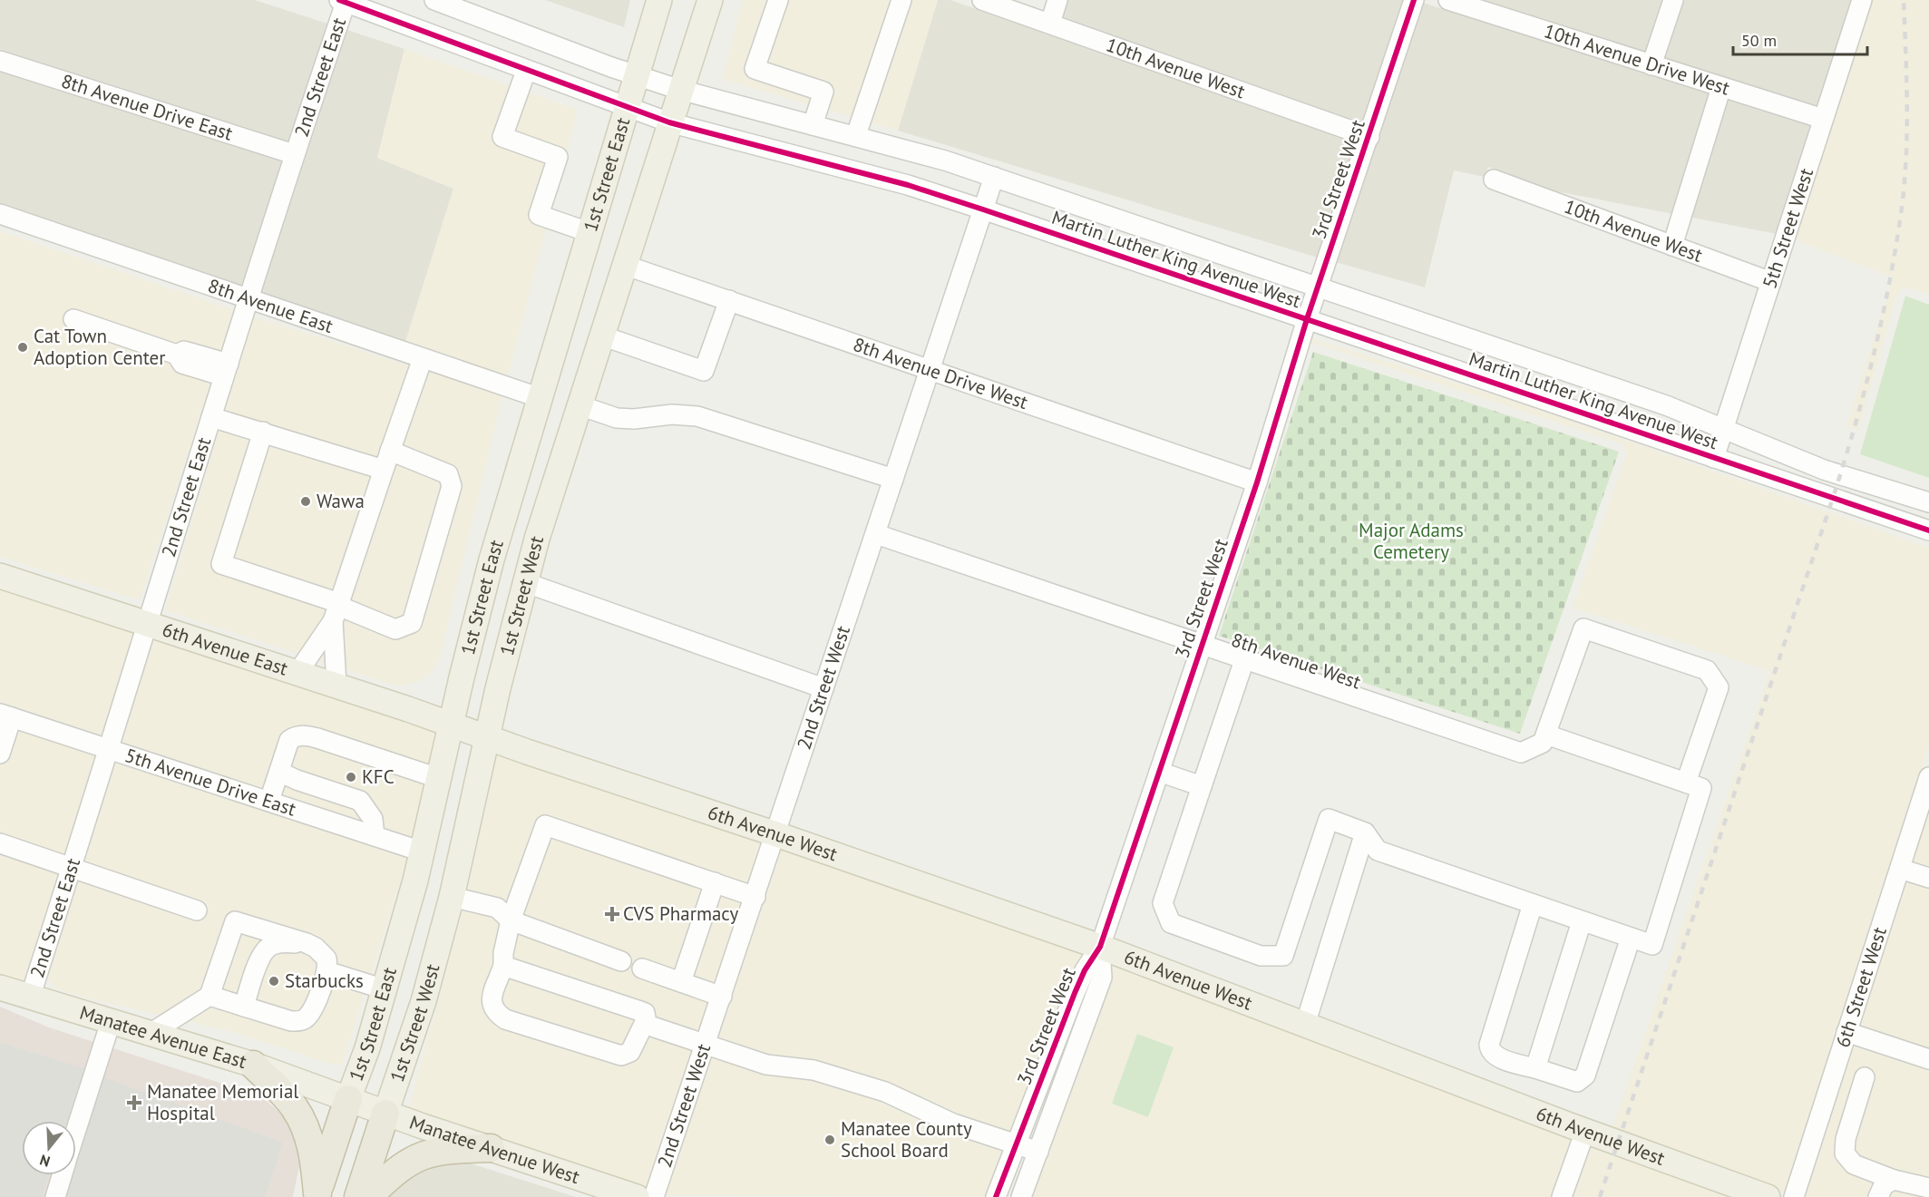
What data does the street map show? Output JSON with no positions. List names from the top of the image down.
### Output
{
  "streets": {
    "highway": ["1st Street East", "1st Street West"],
    "main road": [
      "6th Avenue East",
      "6th Avenue West",
      "Manatee Avenue East",
      "Manatee Avenue West"
    ],
    "street": [
      "10th Avenue Drive West",
      "10th Avenue West",
      "2nd Street East",
      "8th Avenue Drive East",
      "3rd Street West",
      "5th Street West",
      "Martin Luther King Avenue West",
      "8th Avenue East",
      "8th Avenue Drive West",
      "8th Avenue West",
      "2nd Street West",
      "5th Avenue Drive East",
      "6th Street West"
    ]
  },
  "crossings": [
    ["10th Avenue Drive West", "5th Street West"],
    ["10th Avenue West", "3rd Street West"],
    ["10th Avenue West", "5th Street West"],
    ["2nd Street East", "8th Avenue Drive East"],
    ["2nd Street East", "Martin Luther King Avenue West"],
    ["2nd Street East", "8th Avenue East"],
    ["2nd Street East", "6th Avenue East"],
    ["2nd Street East", "5th Avenue Drive East"],
    ["2nd Street East", "Manatee Avenue East"],
    ["1st Street East", "Martin Luther King Avenue West"],
    ["1st Street East", "8th Avenue East"],
    ["1st Street East", "6th Avenue East"],
    ["1st Street East", "5th Avenue Drive East"],
    ["1st Street East", "6th Avenue West"],
    ["1st Street East", "Manatee Avenue East"],
    ["3rd Street West", "Martin Luther King Avenue West"],
    ["3rd Street West", "8th Avenue Drive West"],
    ["3rd Street West", "8th Avenue West"],
    ["3rd Street West", "6th Avenue West"],
    ["5th Street West", "Martin Luther King Avenue West"],
    ["Martin Luther King Avenue West", "1st Street West"],
    ["Martin Luther King Avenue West", "2nd Street West"],
    ["8th Avenue Drive West", "1st Street West"],
    ["8th Avenue Drive West", "2nd Street West"],
    ["1st Street West", "6th Avenue West"],
    ["1st Street West", "Manatee Avenue East"],
    ["1st Street West", "Manatee Avenue West"],
    ["6th Avenue East", "6th Avenue West"],
    ["8th Avenue West", "2nd Street West"],
    ["2nd Street West", "6th Avenue West"],
    ["Manatee Avenue East", "Manatee Avenue West"]
  ],
  "parks": ["Major Adams Cemetery"],
  "places": {
    "other": [
      "Cat Town Adoption Center",
      "Wawa",
      "KFC",
      "Starbucks",
      "Manatee County School Board"
    ],
    "health": ["CVS Pharmacy", "Manatee Memorial Hospital"]
  },
  "scale_bar": "50 m",
  "north": "bottom"
}
